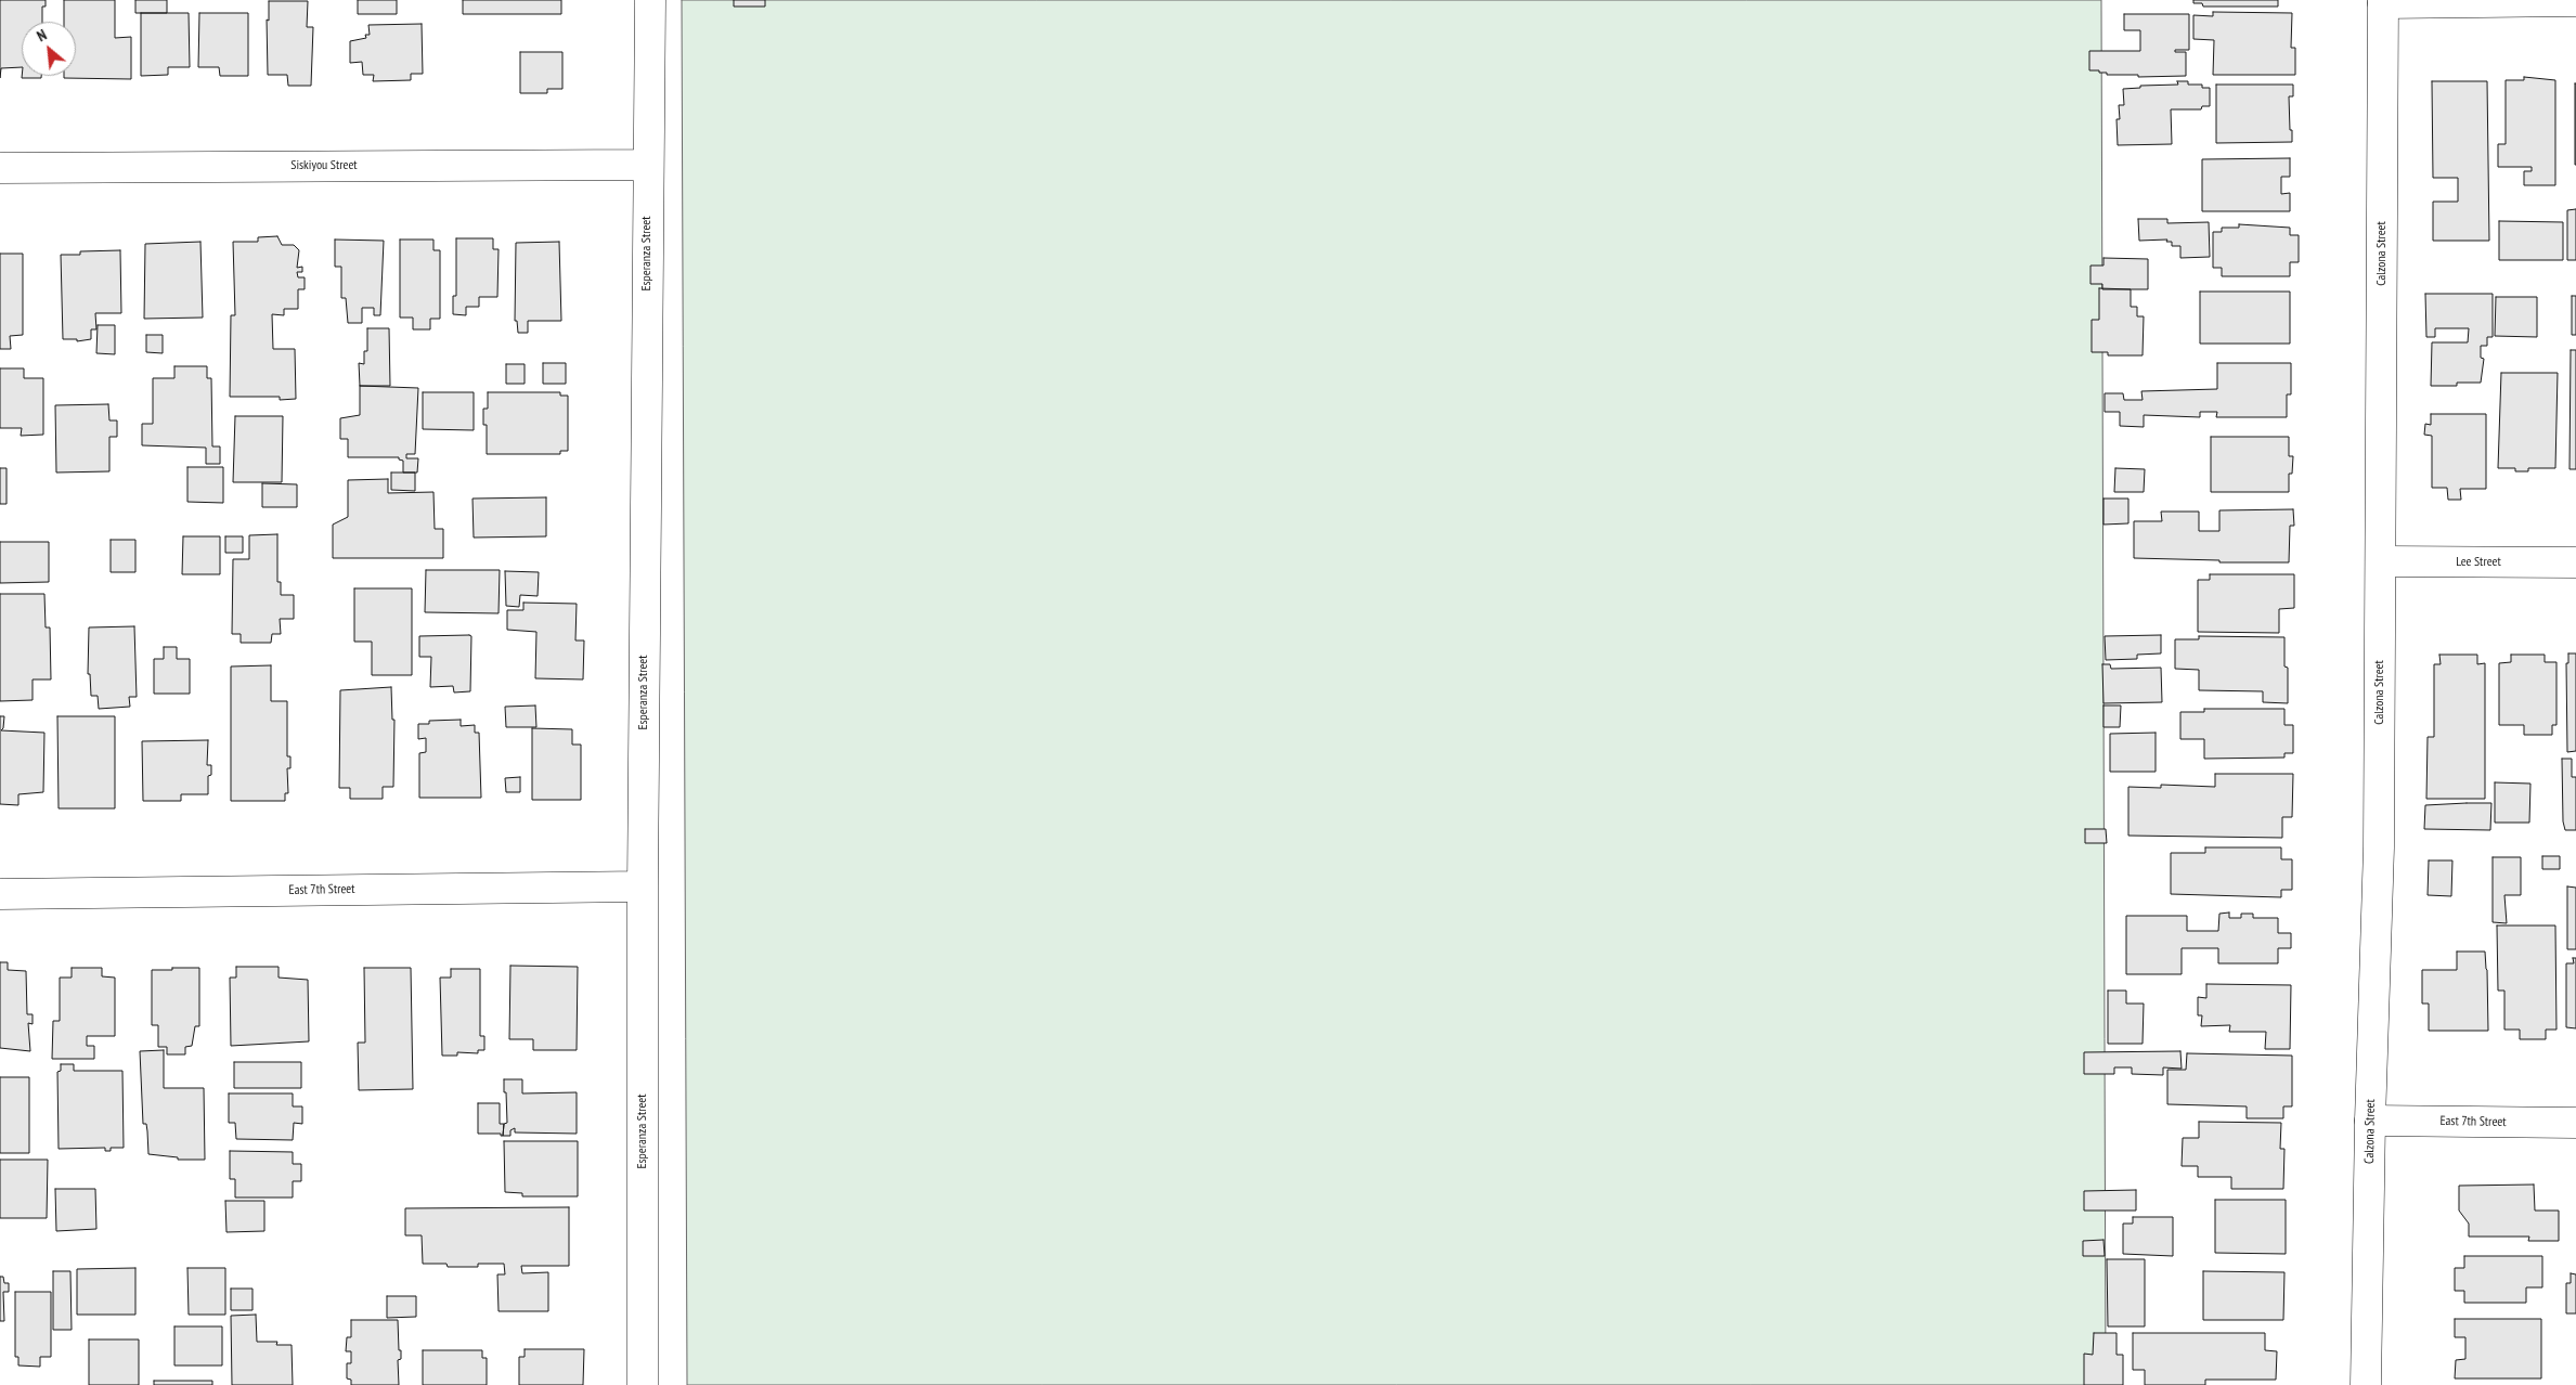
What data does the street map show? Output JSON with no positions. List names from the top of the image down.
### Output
{
  "streets": {
    "street": [
      "Siskiyou Street",
      "Esperanza Street",
      "Calzona Street",
      "Lee Street",
      "East 7th Street"
    ]
  },
  "crossings": [
    ["Siskiyou Street", "Esperanza Street"],
    ["Esperanza Street", "East 7th Street"],
    ["Calzona Street", "Lee Street"],
    ["Calzona Street", "East 7th Street"]
  ],
  "north": "top left"
}
